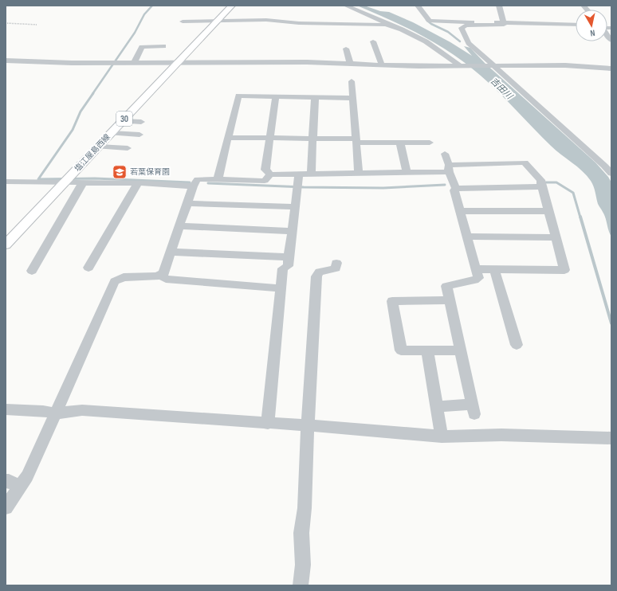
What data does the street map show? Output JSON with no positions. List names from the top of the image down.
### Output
{
  "streets": {
    "main road": ["30", "塩江屋島西線"]
  },
  "water": ["吉田川"],
  "places": {
    "school or university": ["若葉保育園"]
  },
  "north": "bottom"
}
